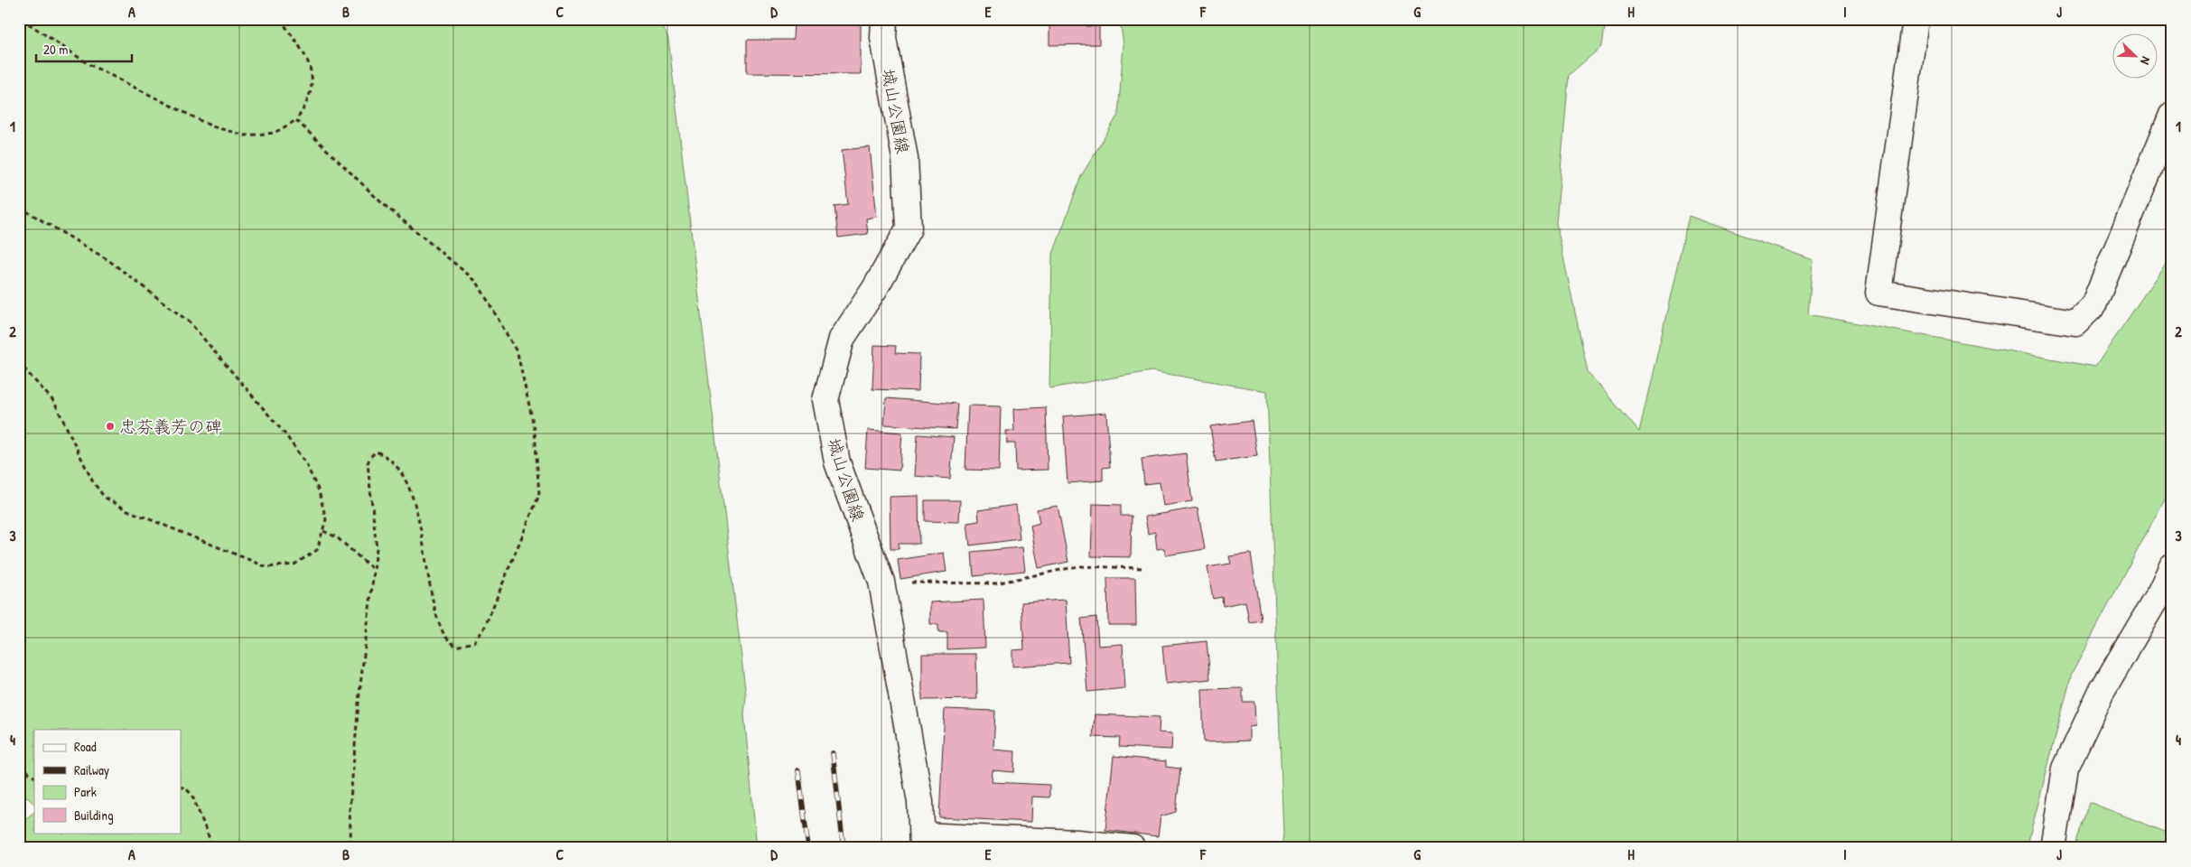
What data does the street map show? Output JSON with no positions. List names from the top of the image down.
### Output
{
  "streets": {
    "street": ["城山公園線"]
  },
  "places": ["忠芬義芳の碑"],
  "legend": [
    "Road",
    "Railway",
    "Park",
    "Building"
  ],
  "scale_bar": "20 m",
  "north": "bottom right",
  "grid": {
    "columns": [
      "A",
      "B",
      "C",
      "D",
      "E",
      "F",
      "G",
      "H",
      "I",
      "J"
    ],
    "rows": [
      "1",
      "2",
      "3",
      "4"
    ]
  }
}
